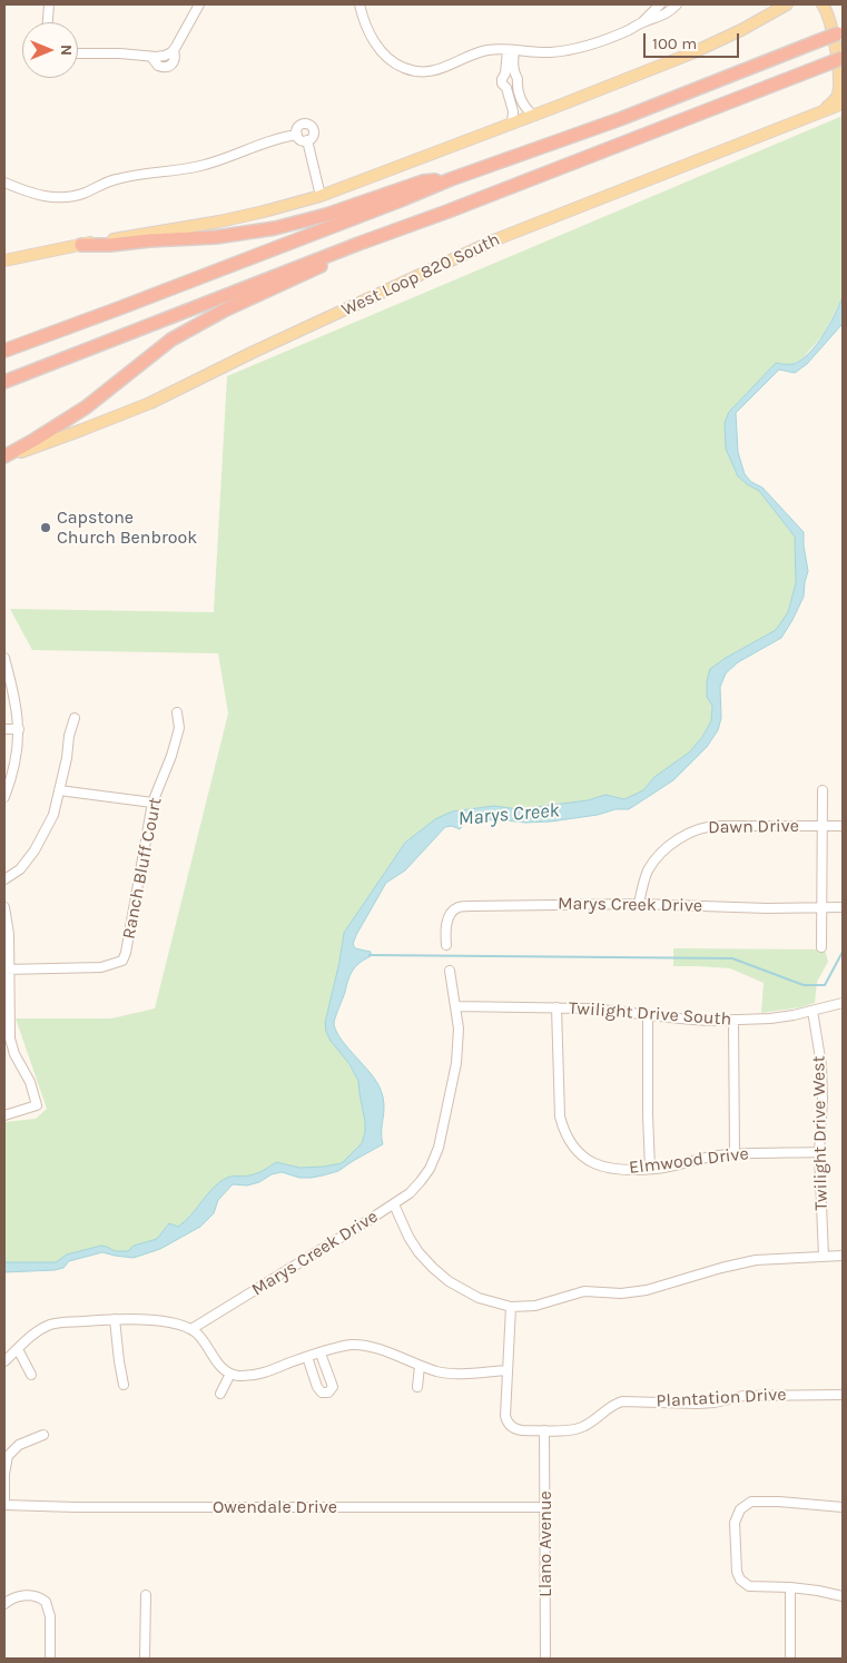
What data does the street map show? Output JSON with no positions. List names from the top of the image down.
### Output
{
  "streets": {
    "main road": ["West Loop 820 South"],
    "street": [
      "Dawn Drive",
      "Ranch Bluff Court",
      "Marys Creek Drive",
      "Twilight Drive South",
      "Twilight Drive West",
      "Elmwood Drive",
      "Plantation Drive",
      "Owendale Drive",
      "Llano Avenue"
    ]
  },
  "crossings": [
    ["Dawn Drive", "Marys Creek Drive"],
    ["Marys Creek Drive", "Twilight Drive South"],
    ["Twilight Drive South", "Twilight Drive West"],
    ["Twilight Drive South", "Elmwood Drive"],
    ["Twilight Drive West", "Elmwood Drive"],
    ["Plantation Drive", "Llano Avenue"],
    ["Owendale Drive", "Llano Avenue"]
  ],
  "water": ["Marys Creek"],
  "places": ["Capstone Church Benbrook"],
  "scale_bar": "100 m",
  "north": "right"
}
